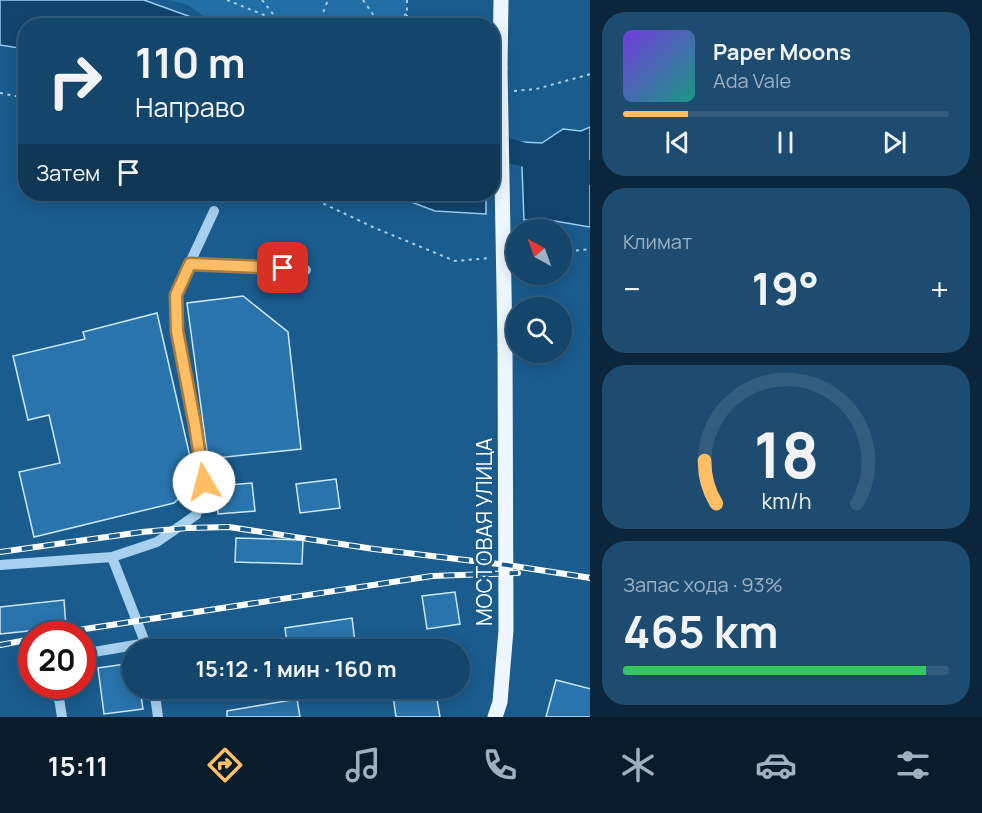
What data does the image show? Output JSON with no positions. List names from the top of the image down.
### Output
{
  "streets": {
    "main road": ["МОСТОВАЯ УЛИЦА"]
  },
  "north": "top left",
  "page": {
    "turn": ["110 m", "Направо"],
    "song": ["Paper Moons", "Ada Vale"],
    "then": "Затем",
    "tile": [
      "Климат",
      ["Запас хода · 93%", "465 km"]
    ],
    "heat": ["−", "19°", "+"],
    "limit": "20",
    "trip": "15:12 · 1 мин · 160 m",
    "tabs": "15:11",
    "gauge": ["18", "km/h"]
  }
}
